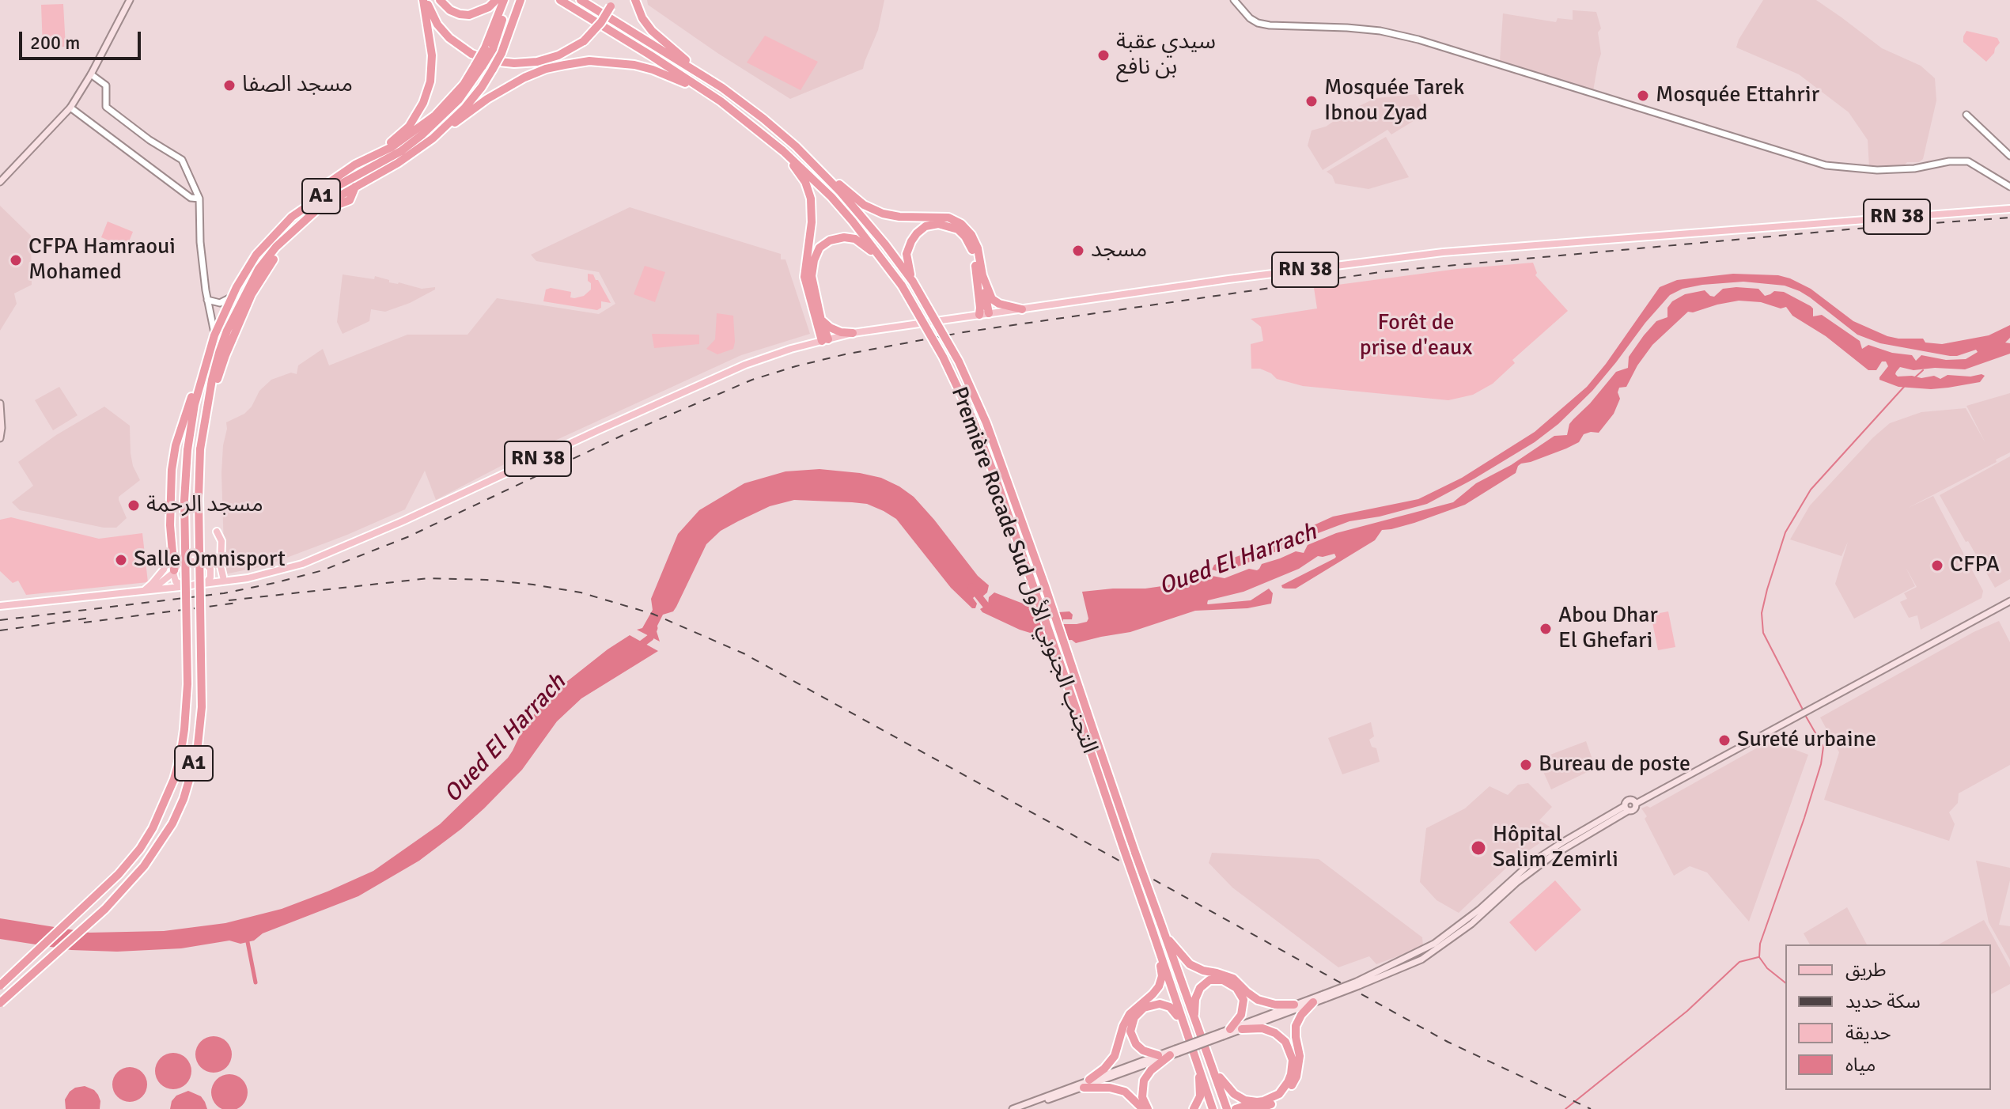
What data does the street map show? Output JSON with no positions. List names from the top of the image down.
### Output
{
  "streets": {
    "highway": ["A1", "Première Rocade Sud التجنب الجنوبي الأول"],
    "main road": ["RN 38"]
  },
  "water": ["Oued El Harrach"],
  "parks": ["Forêt de prise d'eaux"],
  "places": [
    "سيدي عقبة بن نافع",
    "مسجد الصفا",
    "Mosquée Ettahrir",
    "Mosquée Tarek Ibnou Zyad",
    "مسجد",
    "CFPA Hamraoui Mohamed",
    "مسجد الرحمة",
    "Salle Omnisport",
    "CFPA",
    "Abou Dhar El Ghefari",
    "Sureté urbaine",
    "Bureau de poste",
    "Hôpital Salim Zemirli"
  ],
  "legend": [
    "طريق",
    "سكة حديد",
    "حديقة",
    "مياه"
  ],
  "scale_bar": "200 m"
}
